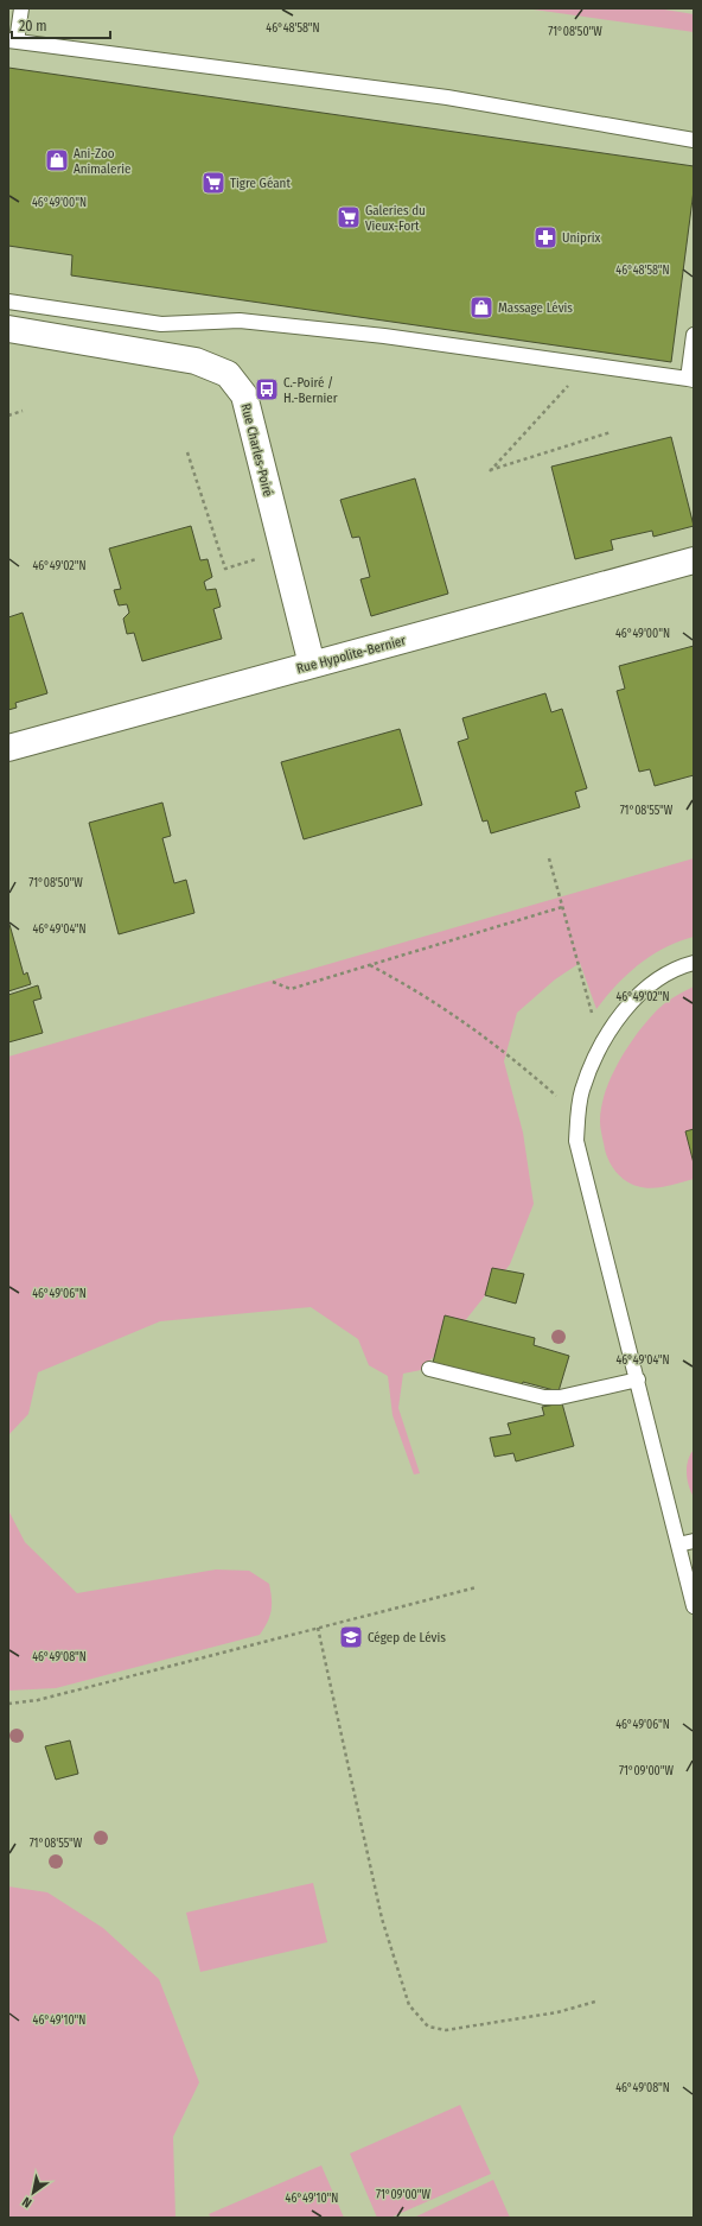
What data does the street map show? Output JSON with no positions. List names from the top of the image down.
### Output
{
  "streets": {
    "street": ["Rue Charles-Poiré", "Rue Hypolite-Bernier"]
  },
  "crossings": [
    ["Rue Charles-Poiré", "Rue Hypolite-Bernier"]
  ],
  "places": {
    "shop": ["Ani-Zoo Animalerie", "Massage Lévis"],
    "supermarket": ["Tigre Géant", "Galeries du Vieux-Fort"],
    "pharmacy": ["Uniprix"],
    "bus stop": ["C.-Poiré / H.-Bernier"],
    "school or university": ["Cégep de Lévis"]
  },
  "scale_bar": "20 m",
  "north": "bottom left",
  "coordinates": [
    "46°48'58\"N",
    "71°08'50\"W",
    "46°49'00\"N",
    "46°49'02\"N",
    "71°08'55\"W",
    "46°49'04\"N",
    "46°49'06\"N",
    "46°49'08\"N",
    "71°09'00\"W",
    "46°49'10\"N"
  ]
}
